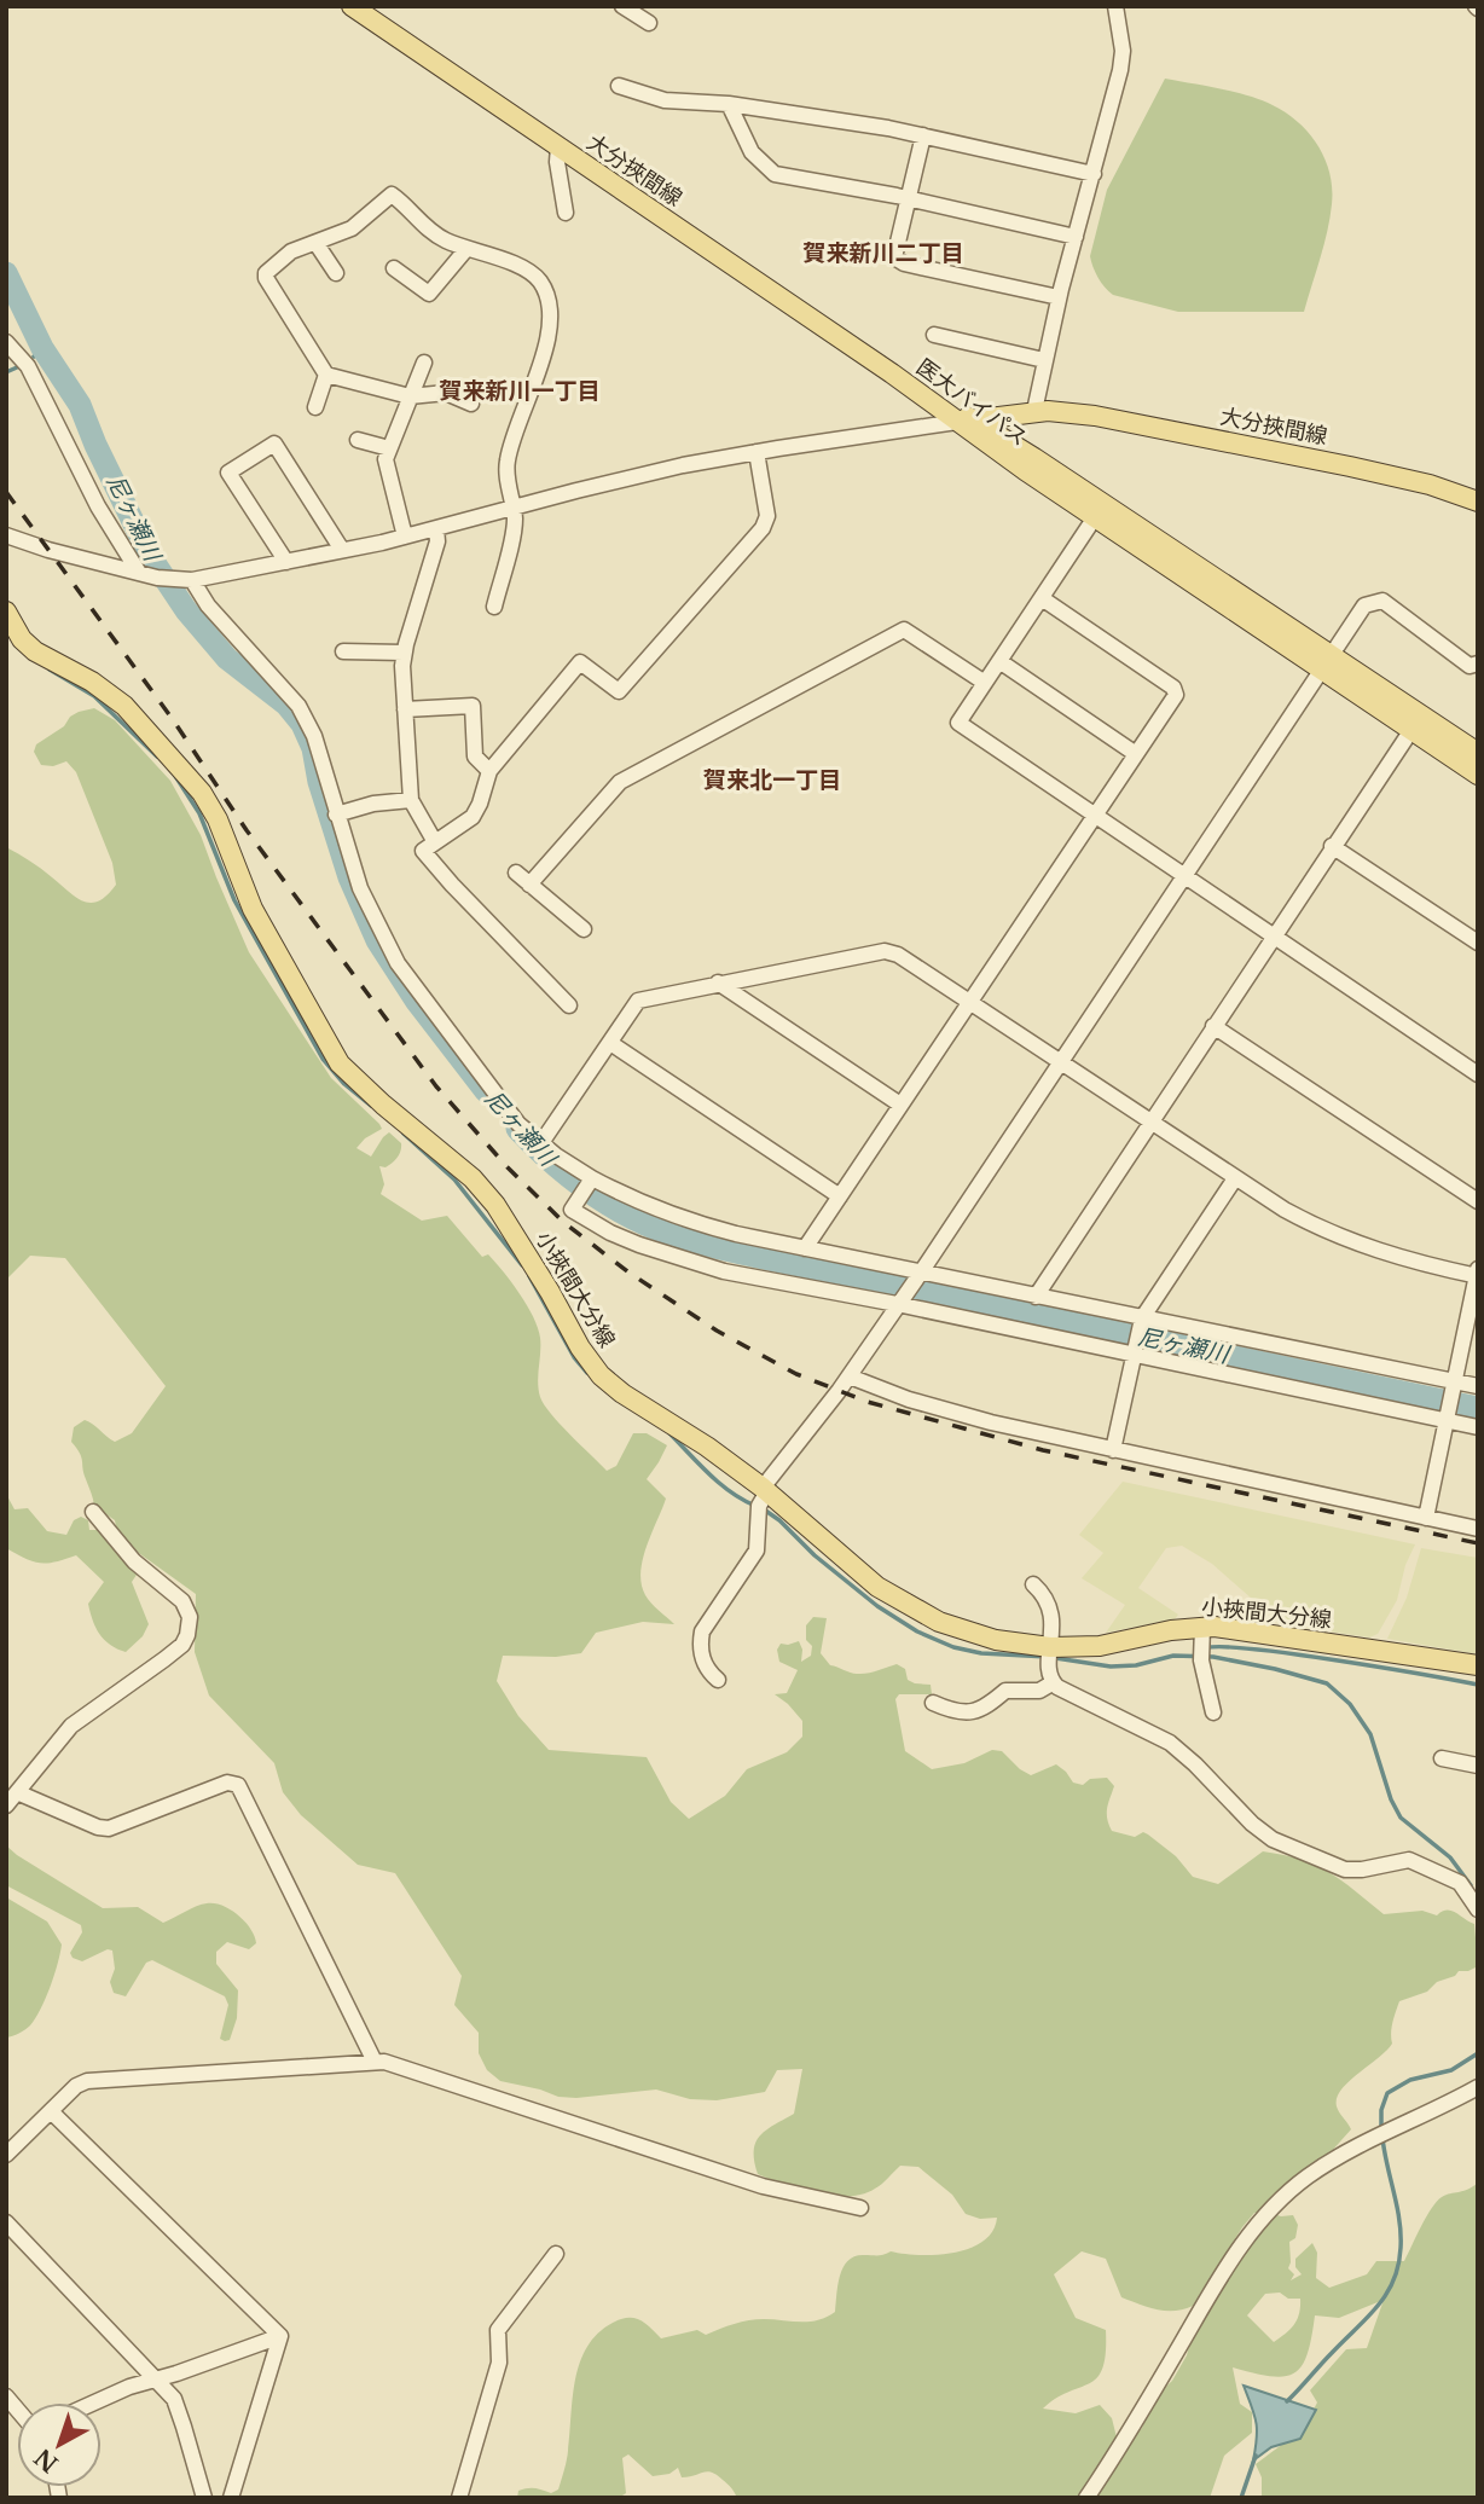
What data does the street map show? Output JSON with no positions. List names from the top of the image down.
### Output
{
  "streets": {
    "main road": ["大分挾間線", "医大バイパス", "小挾間大分線"]
  },
  "crossings": [
    ["大分挾間線", "医大バイパス"]
  ],
  "districts": ["賀来新川二丁目", "賀来新川一丁目", "賀来北一丁目"],
  "water": ["尼ヶ瀬川"],
  "north": "bottom left"
}
